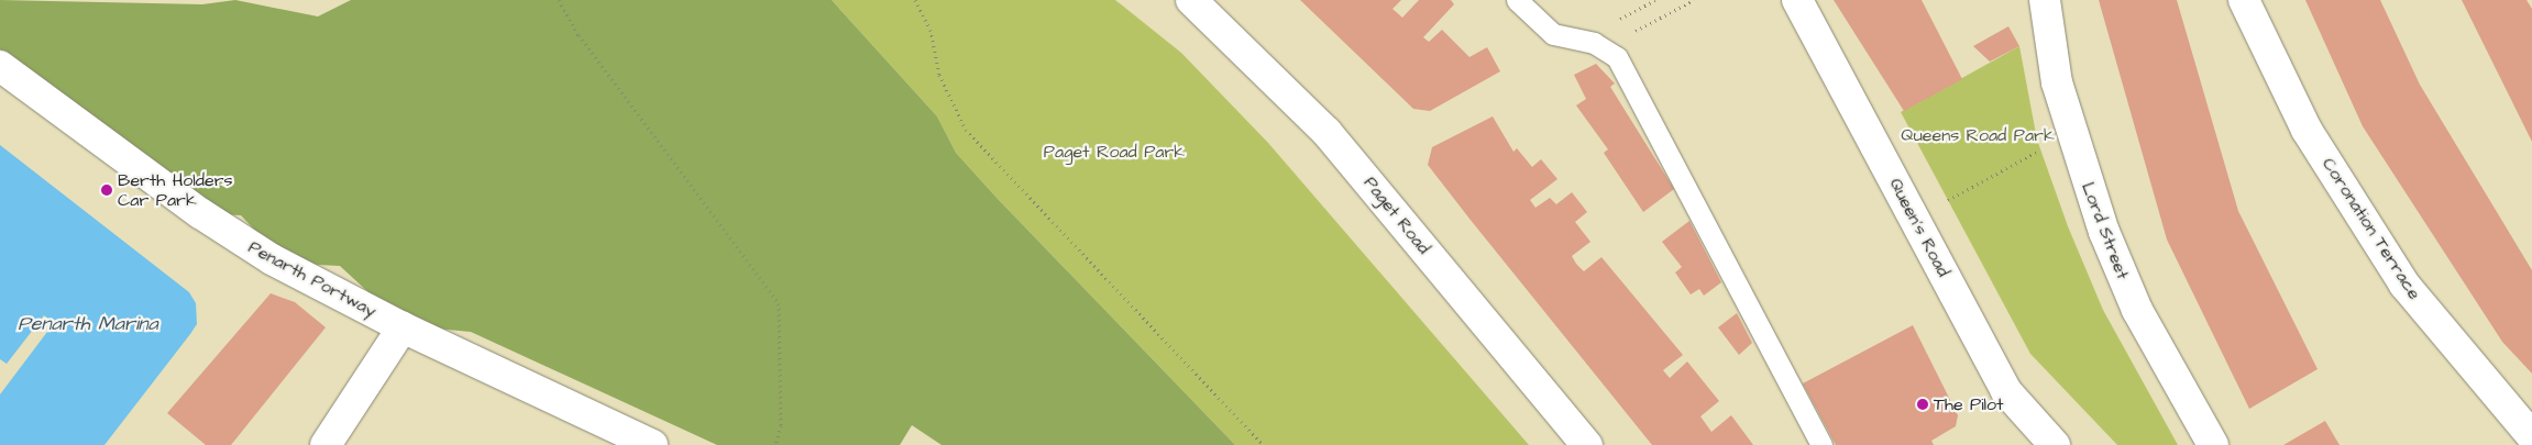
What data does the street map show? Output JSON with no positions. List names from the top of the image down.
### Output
{
  "streets": {
    "street": [
      "Paget Road",
      "Queen's Road",
      "Coronation Terrace",
      "Lord Street",
      "Penarth Portway"
    ]
  },
  "water": ["Penarth Marina"],
  "parks": ["Queens Road Park", "Paget Road Park"],
  "places": ["Berth Holders Car Park", "The Pilot"]
}
